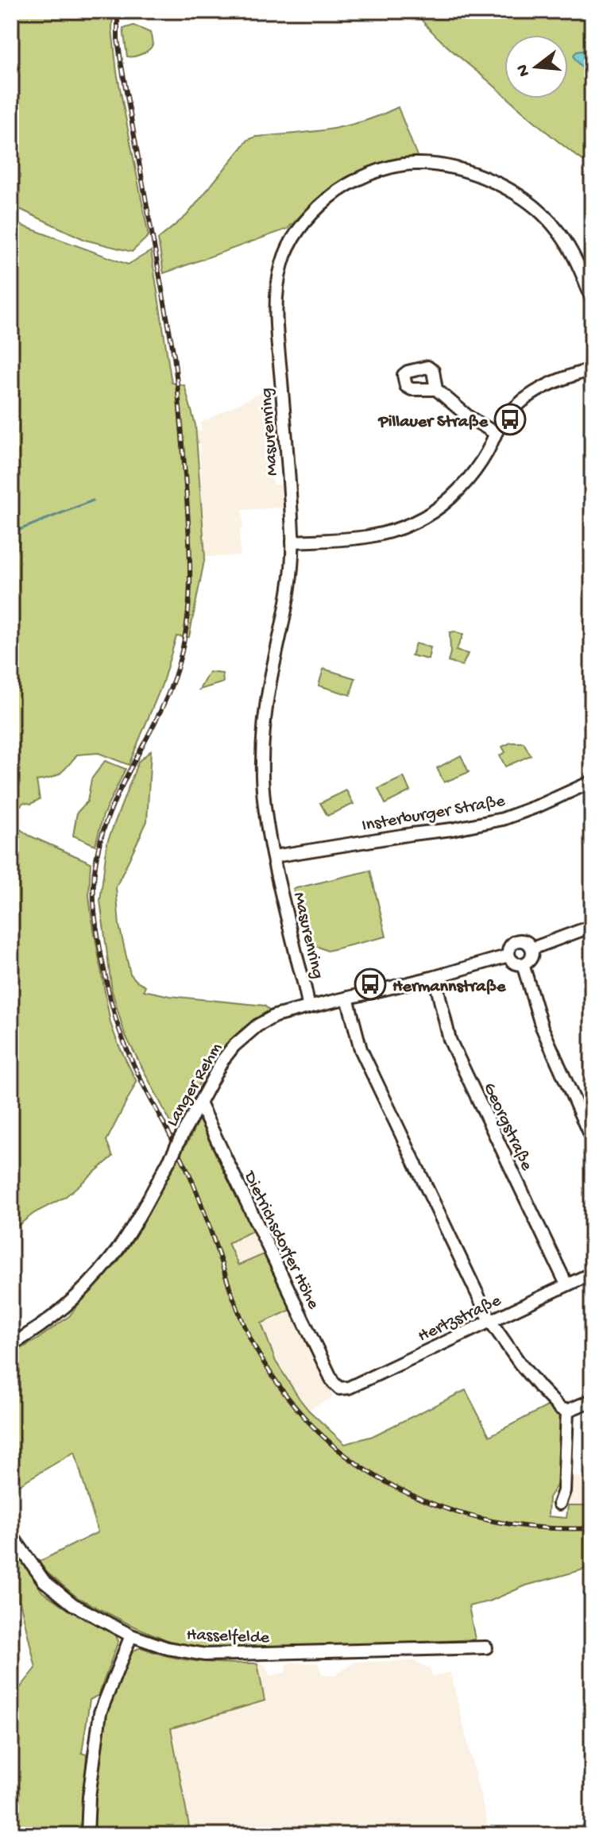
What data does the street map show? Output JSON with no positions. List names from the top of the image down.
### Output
{
  "streets": {
    "street": [
      "Masurenring",
      "Insterburger Straße",
      "Langer Rehm",
      "Georgstraße",
      "Dietrichsdorfer Höhe",
      "Hertzstraße",
      "Hasselfelde"
    ]
  },
  "crossings": [
    ["Masurenring", "Insterburger Straße"],
    ["Masurenring", "Langer Rehm"],
    ["Langer Rehm", "Georgstraße"],
    ["Langer Rehm", "Dietrichsdorfer Höhe"],
    ["Georgstraße", "Hertzstraße"],
    ["Dietrichsdorfer Höhe", "Hertzstraße"]
  ],
  "places": {
    "bus stop": ["Pillauer Straße", "Hermannstraße"]
  },
  "north": "left"
}
